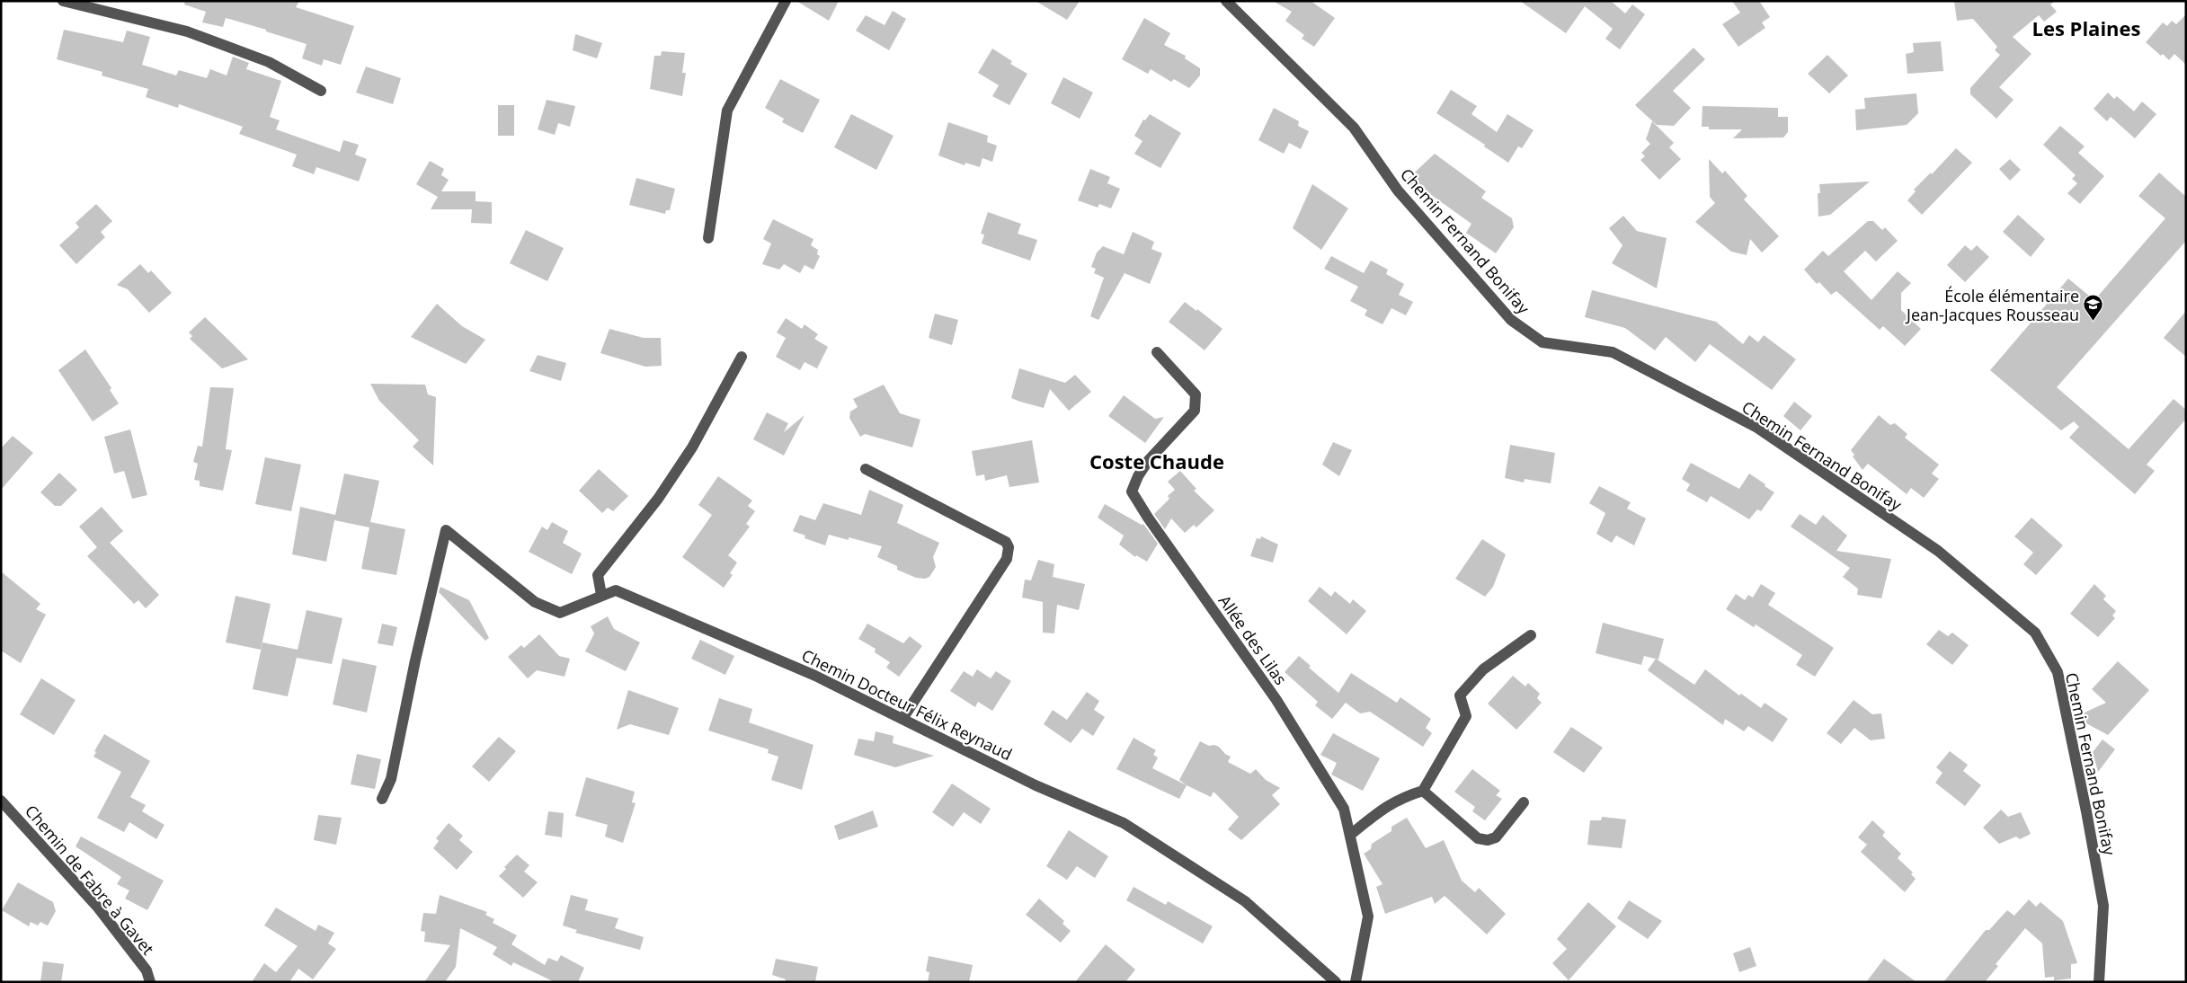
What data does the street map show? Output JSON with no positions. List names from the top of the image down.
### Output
{
  "streets": {
    "street": [
      "Chemin Fernand Bonifay",
      "Allée des Lilas",
      "Chemin Docteur Félix Reynaud",
      "Chemin de Fabre à Gavet"
    ]
  },
  "districts": ["Les Plaines", "Coste Chaude"],
  "places": {
    "school or university": ["École élémentaire Jean-Jacques Rousseau"]
  }
}
